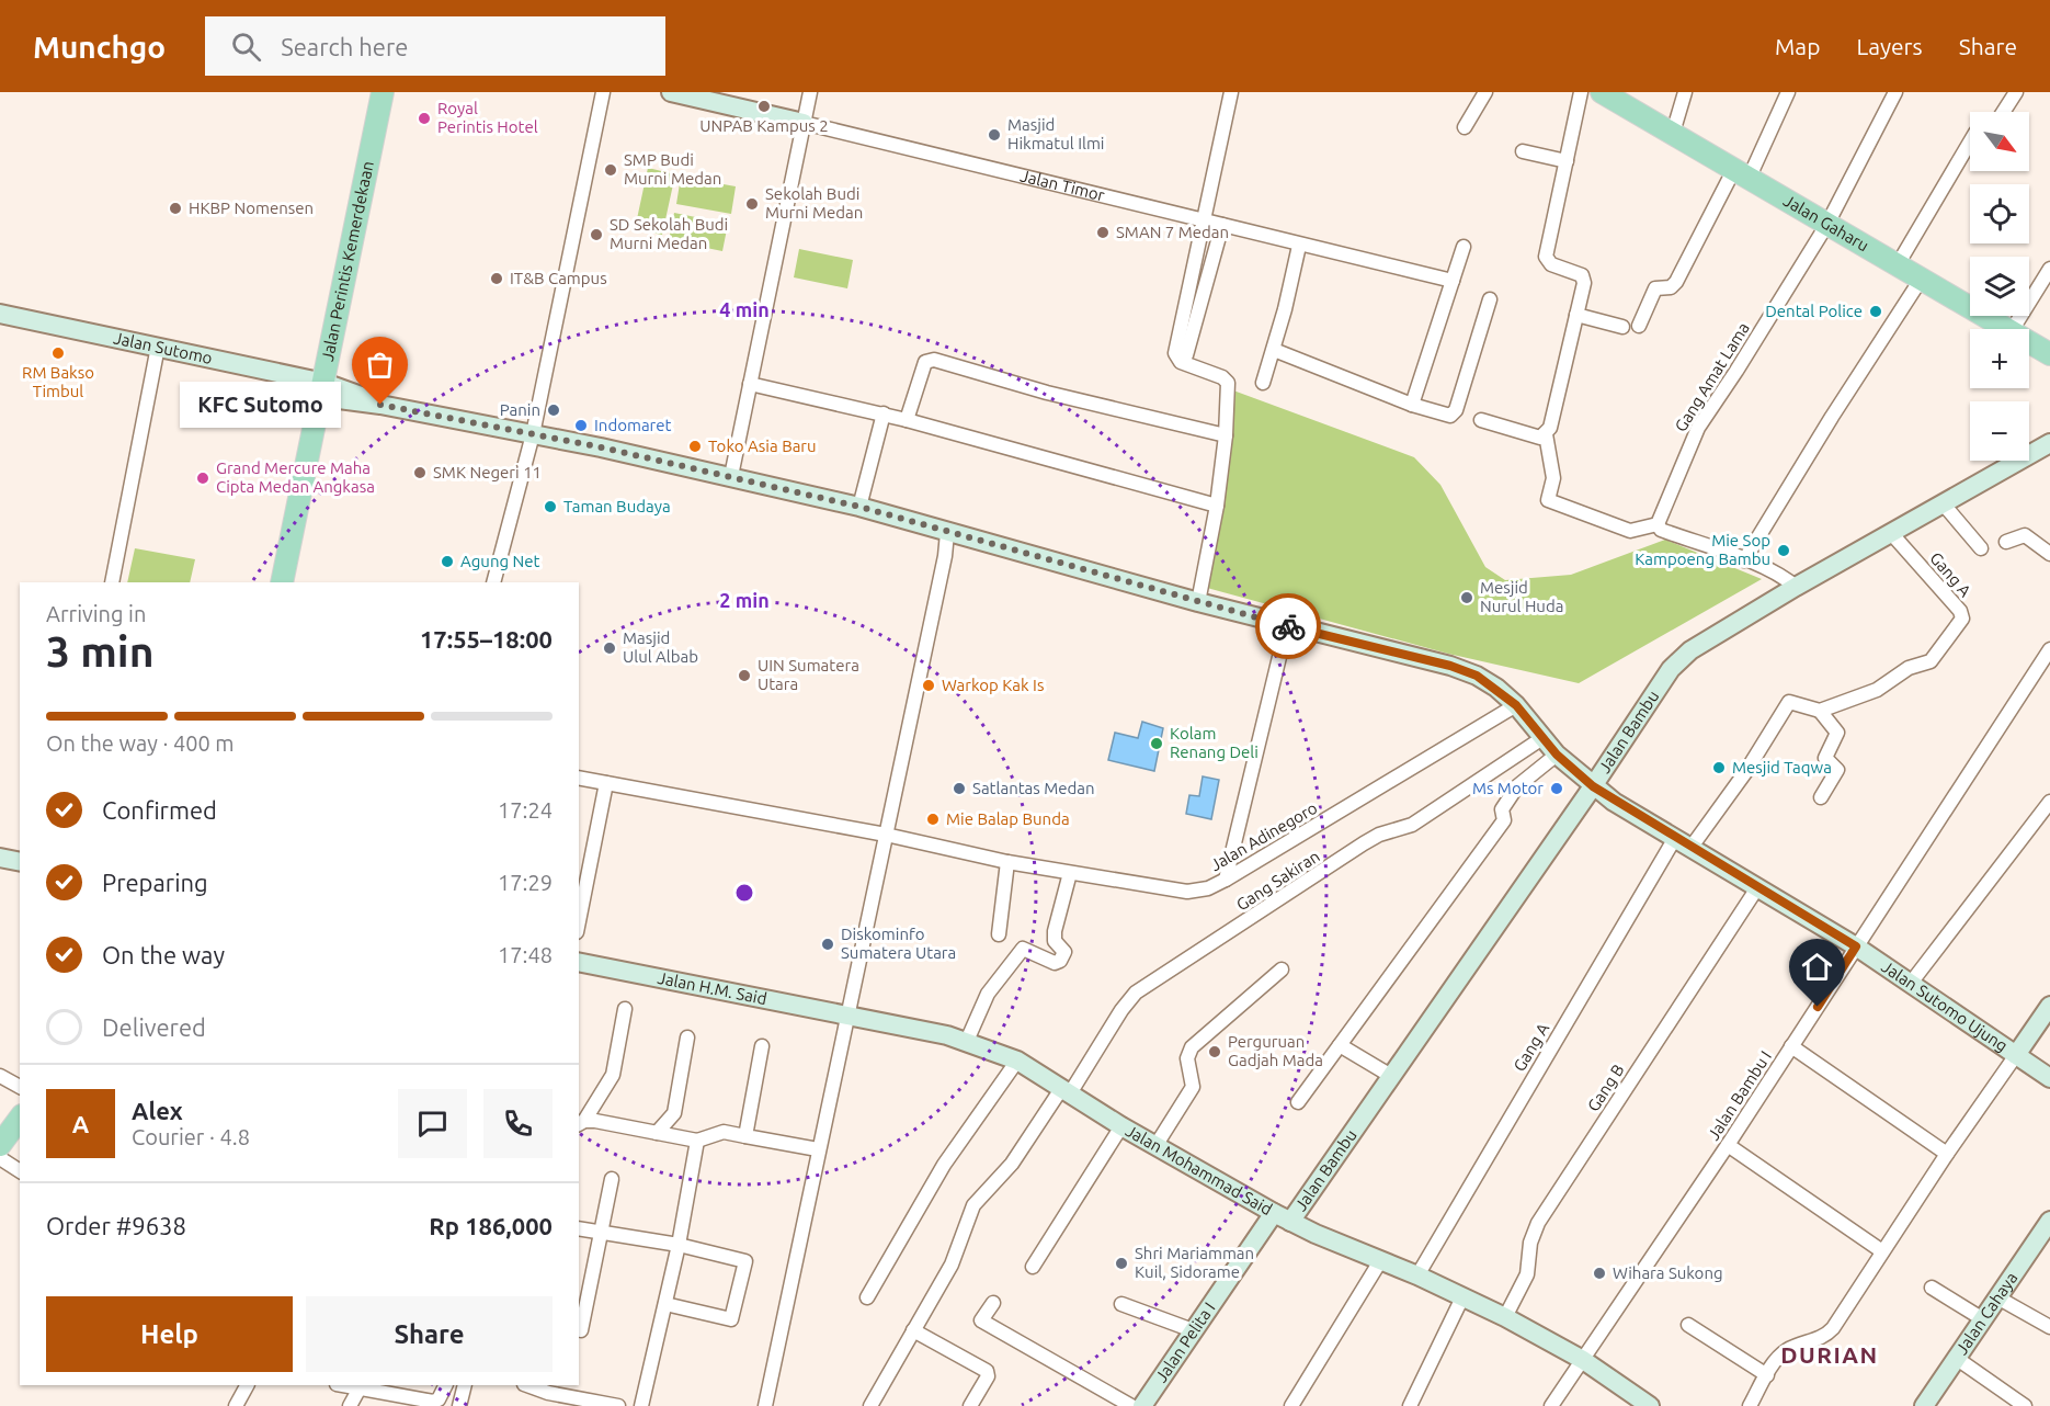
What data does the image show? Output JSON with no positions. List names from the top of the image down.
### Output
{
  "streets": {
    "main road": ["Jalan Gaharu", "Jalan Perintis Kemerdekaan"],
    "street": [
      "Jalan Timor",
      "Jalan Sutomo",
      "Gang Amat Lama",
      "Gang A",
      "Jalan Bambu",
      "Jalan Adinegoro",
      "Gang Sakiran",
      "Jalan H.M. Said",
      "Jalan Sutomo Ujung",
      "Gang B",
      "Jalan Bambu I",
      "Jalan Mohammad Said",
      "Jalan Cahaya",
      "Jalan Pelita I"
    ]
  },
  "crossings": [
    ["Jalan Gaharu", "Gang Amat Lama"],
    ["Jalan Perintis Kemerdekaan", "Jalan Sutomo"],
    ["Jalan Perintis Kemerdekaan", "Jalan Sutomo Ujung"],
    ["Jalan Sutomo", "Jalan Sutomo Ujung"],
    ["Gang A", "Jalan Bambu"],
    ["Gang A", "Jalan Sutomo Ujung"],
    ["Gang A", "Jalan Mohammad Said"],
    ["Jalan Bambu", "Jalan Sutomo Ujung"],
    ["Jalan Bambu", "Jalan Mohammad Said"],
    ["Jalan Adinegoro", "Jalan Sutomo Ujung"],
    ["Gang Sakiran", "Jalan Sutomo Ujung"],
    ["Gang Sakiran", "Jalan Mohammad Said"],
    ["Jalan H.M. Said", "Jalan Mohammad Said"],
    ["Jalan Sutomo Ujung", "Gang B"],
    ["Jalan Sutomo Ujung", "Jalan Bambu I"],
    ["Gang B", "Jalan Mohammad Said"],
    ["Jalan Bambu I", "Jalan Mohammad Said"],
    ["Jalan Mohammad Said", "Jalan Pelita I"]
  ],
  "districts": ["DURIAN"],
  "places": [
    "UNPAB Kampus 2",
    "Royal Perintis Hotel",
    "Masjid Hikmatul Ilmi",
    "SMP Budi Murni Medan",
    "Sekolah Budi Murni Medan",
    "HKBP Nomensen",
    "SMAN 7 Medan",
    "SD Sekolah Budi Murni Medan",
    "IT&B Campus",
    "Dental Police",
    "RM Bakso Timbul",
    "KFC Sutomo",
    "Panin",
    "Indomaret",
    "Toko Asia Baru",
    "SMK Negeri 11",
    "Grand Mercure Maha Cipta Medan Angkasa",
    "Taman Budaya",
    "Mie Sop Kampoeng Bambu",
    "Agung Net",
    "Mesjid Nurul Huda",
    "Masjid Ulul Albab",
    "UIN Sumatera Utara",
    "Warkop Kak Is",
    "Kolam Renang Deli",
    "Mesjid Taqwa",
    "Satlantas Medan",
    "Ms Motor",
    "Mie Balap Bunda",
    "Diskominfo Sumatera Utara",
    "Perguruan Gadjah Mada",
    "Shri Mariamman Kuil, Sidorame",
    "Wihara Sukong"
  ],
  "north": "bottom right",
  "page": {
    "header": "Munchgo",
    "search": "Search here",
    "nav": ["Map", "Layers", "Share"],
    "map_buttons": ["+", "−"],
    "bubble": "KFC Sutomo",
    "heading": ["3 min", "Arriving in", "17:55–18:00"],
    "panel": [
      "Alex",
      "Courier · 4.8",
      "Order #9638",
      "Rp 186,000"
    ],
    "bar": "On the way · 400 m",
    "list": [
      ["Confirmed", "17:24"],
      ["Preparing", "17:29"],
      ["On the way", "17:48"],
      "Delivered"
    ],
    "round": "A",
    "buttons": ["Help", "Share"]
  },
  "rings": ["4 min", "2 min"]
}
